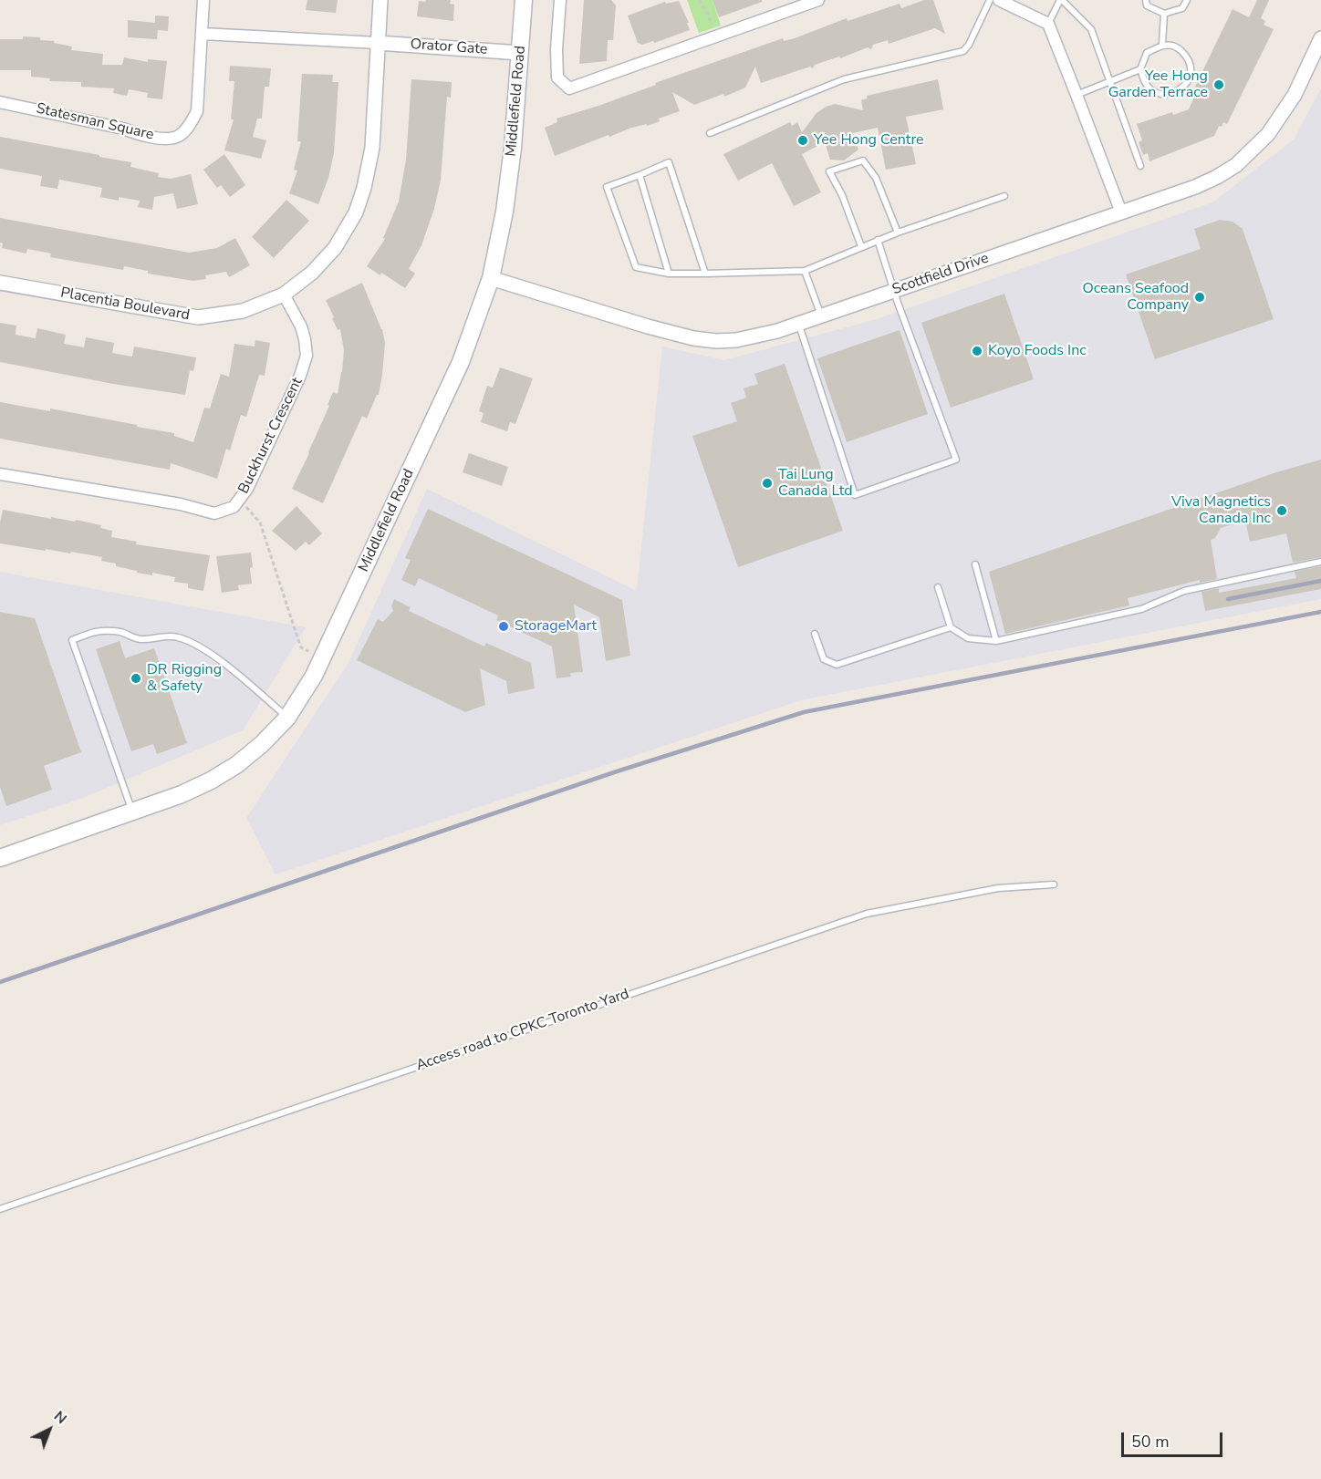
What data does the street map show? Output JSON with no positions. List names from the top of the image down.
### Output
{
  "streets": {
    "main road": ["Middlefield Road"],
    "street": [
      "Orator Gate",
      "Statesman Square",
      "Scottfield Drive",
      "Placentia Boulevard",
      "Buckhurst Crescent"
    ],
    "lane": ["Access road to CPKC Toronto Yard"]
  },
  "crossings": [
    ["Orator Gate", "Middlefield Road"],
    ["Orator Gate", "Placentia Boulevard"],
    ["Middlefield Road", "Scottfield Drive"],
    ["Placentia Boulevard", "Buckhurst Crescent"]
  ],
  "places": [
    "Yee Hong Garden Terrace",
    "Yee Hong Centre",
    "Oceans Seafood Company",
    "Koyo Foods Inc",
    "Tai Lung Canada Ltd",
    "Viva Magnetics Canada Inc",
    "StorageMart",
    "DR Rigging & Safety"
  ],
  "scale_bar": "50 m",
  "north": "top right"
}
